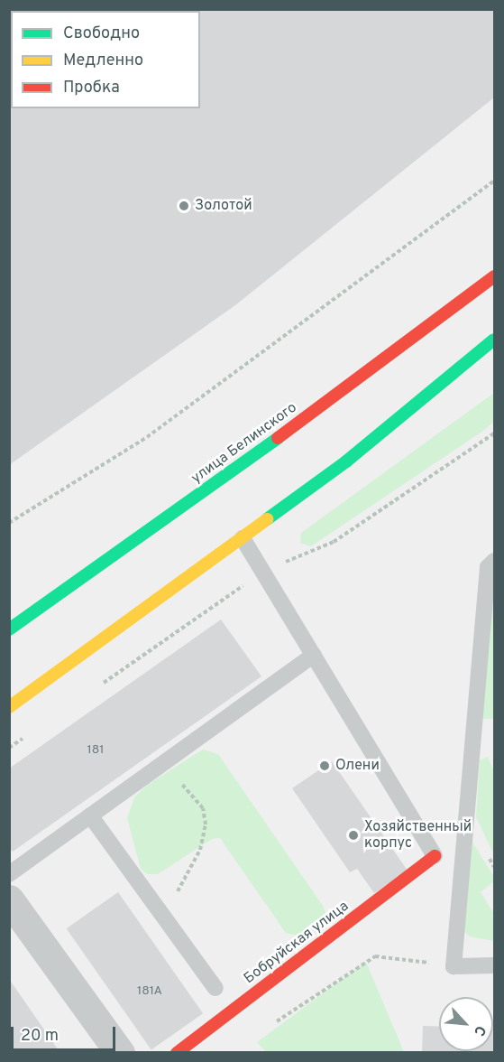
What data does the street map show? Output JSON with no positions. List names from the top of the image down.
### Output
{
  "streets": {
    "main road": ["улица Белинского", "Бобруйская улица"]
  },
  "places": ["Золотой", "Олени", "Хозяйственный корпус"],
  "house_numbers": ["181", "181А"],
  "legend": ["Свободно", "Медленно", "Пробка"],
  "scale_bar": "20 m",
  "north": "bottom right"
}
